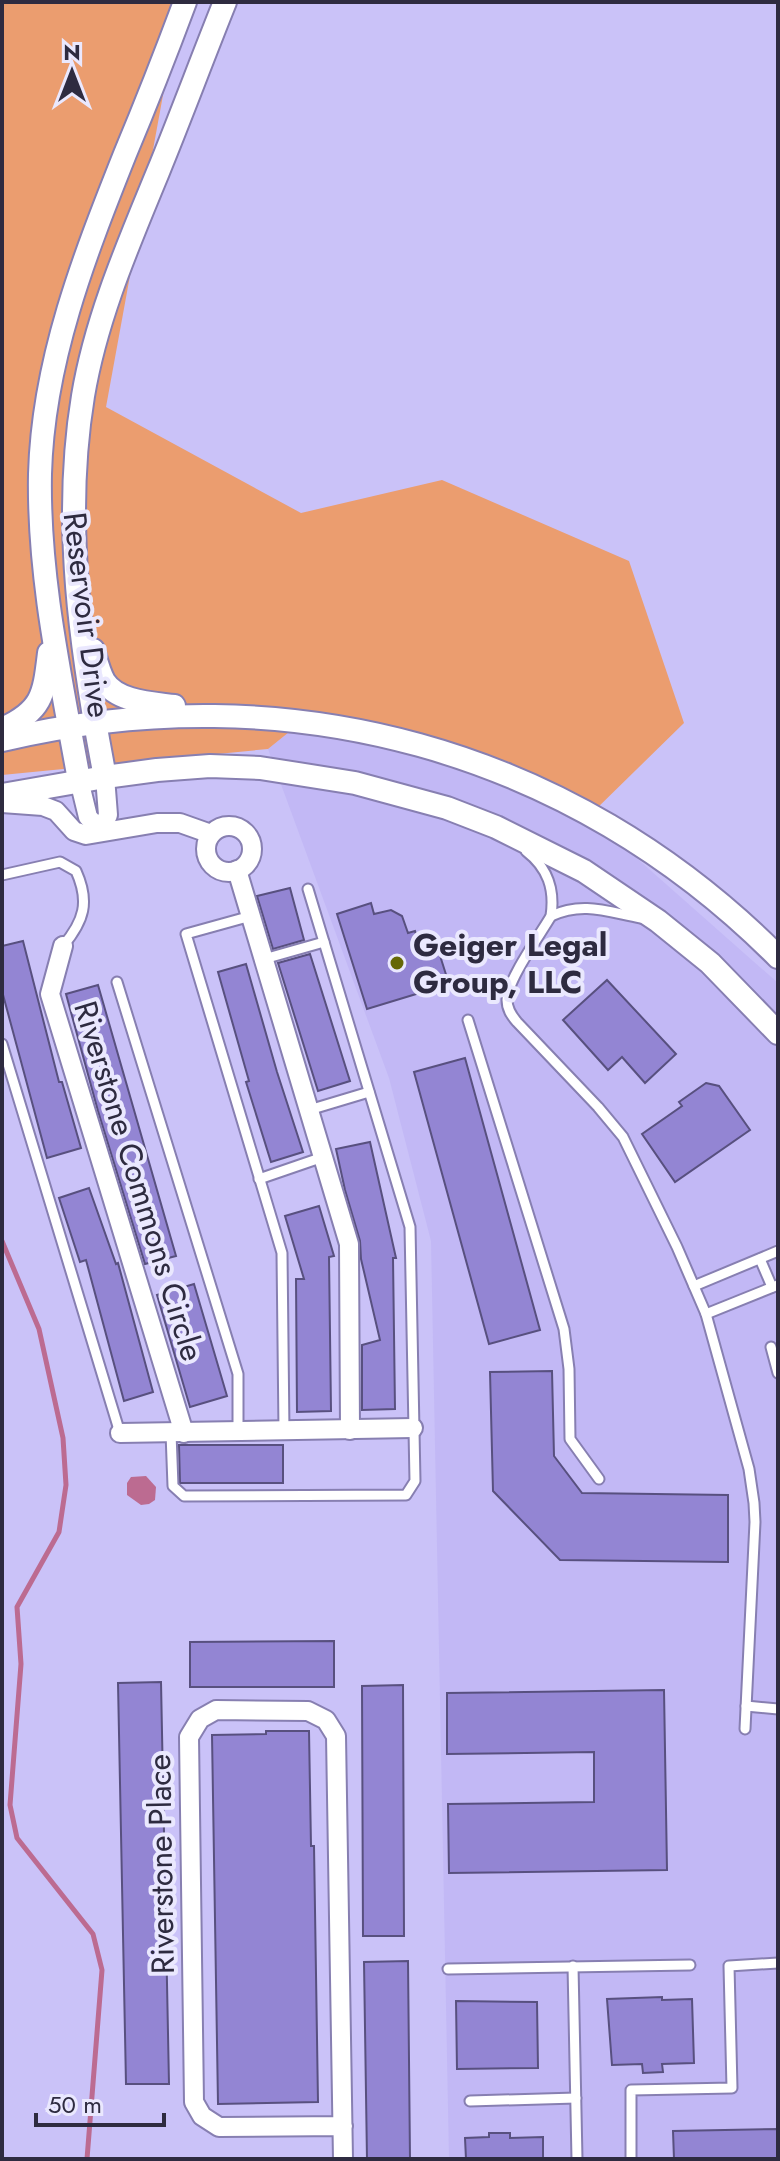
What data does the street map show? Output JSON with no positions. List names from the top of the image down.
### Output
{
  "streets": {
    "street": ["Reservoir Drive", "Riverstone Commons Circle", "Riverstone Place"]
  },
  "places": ["Geiger Legal Group, LLC"],
  "scale_bar": "50 m",
  "north": "top"
}
